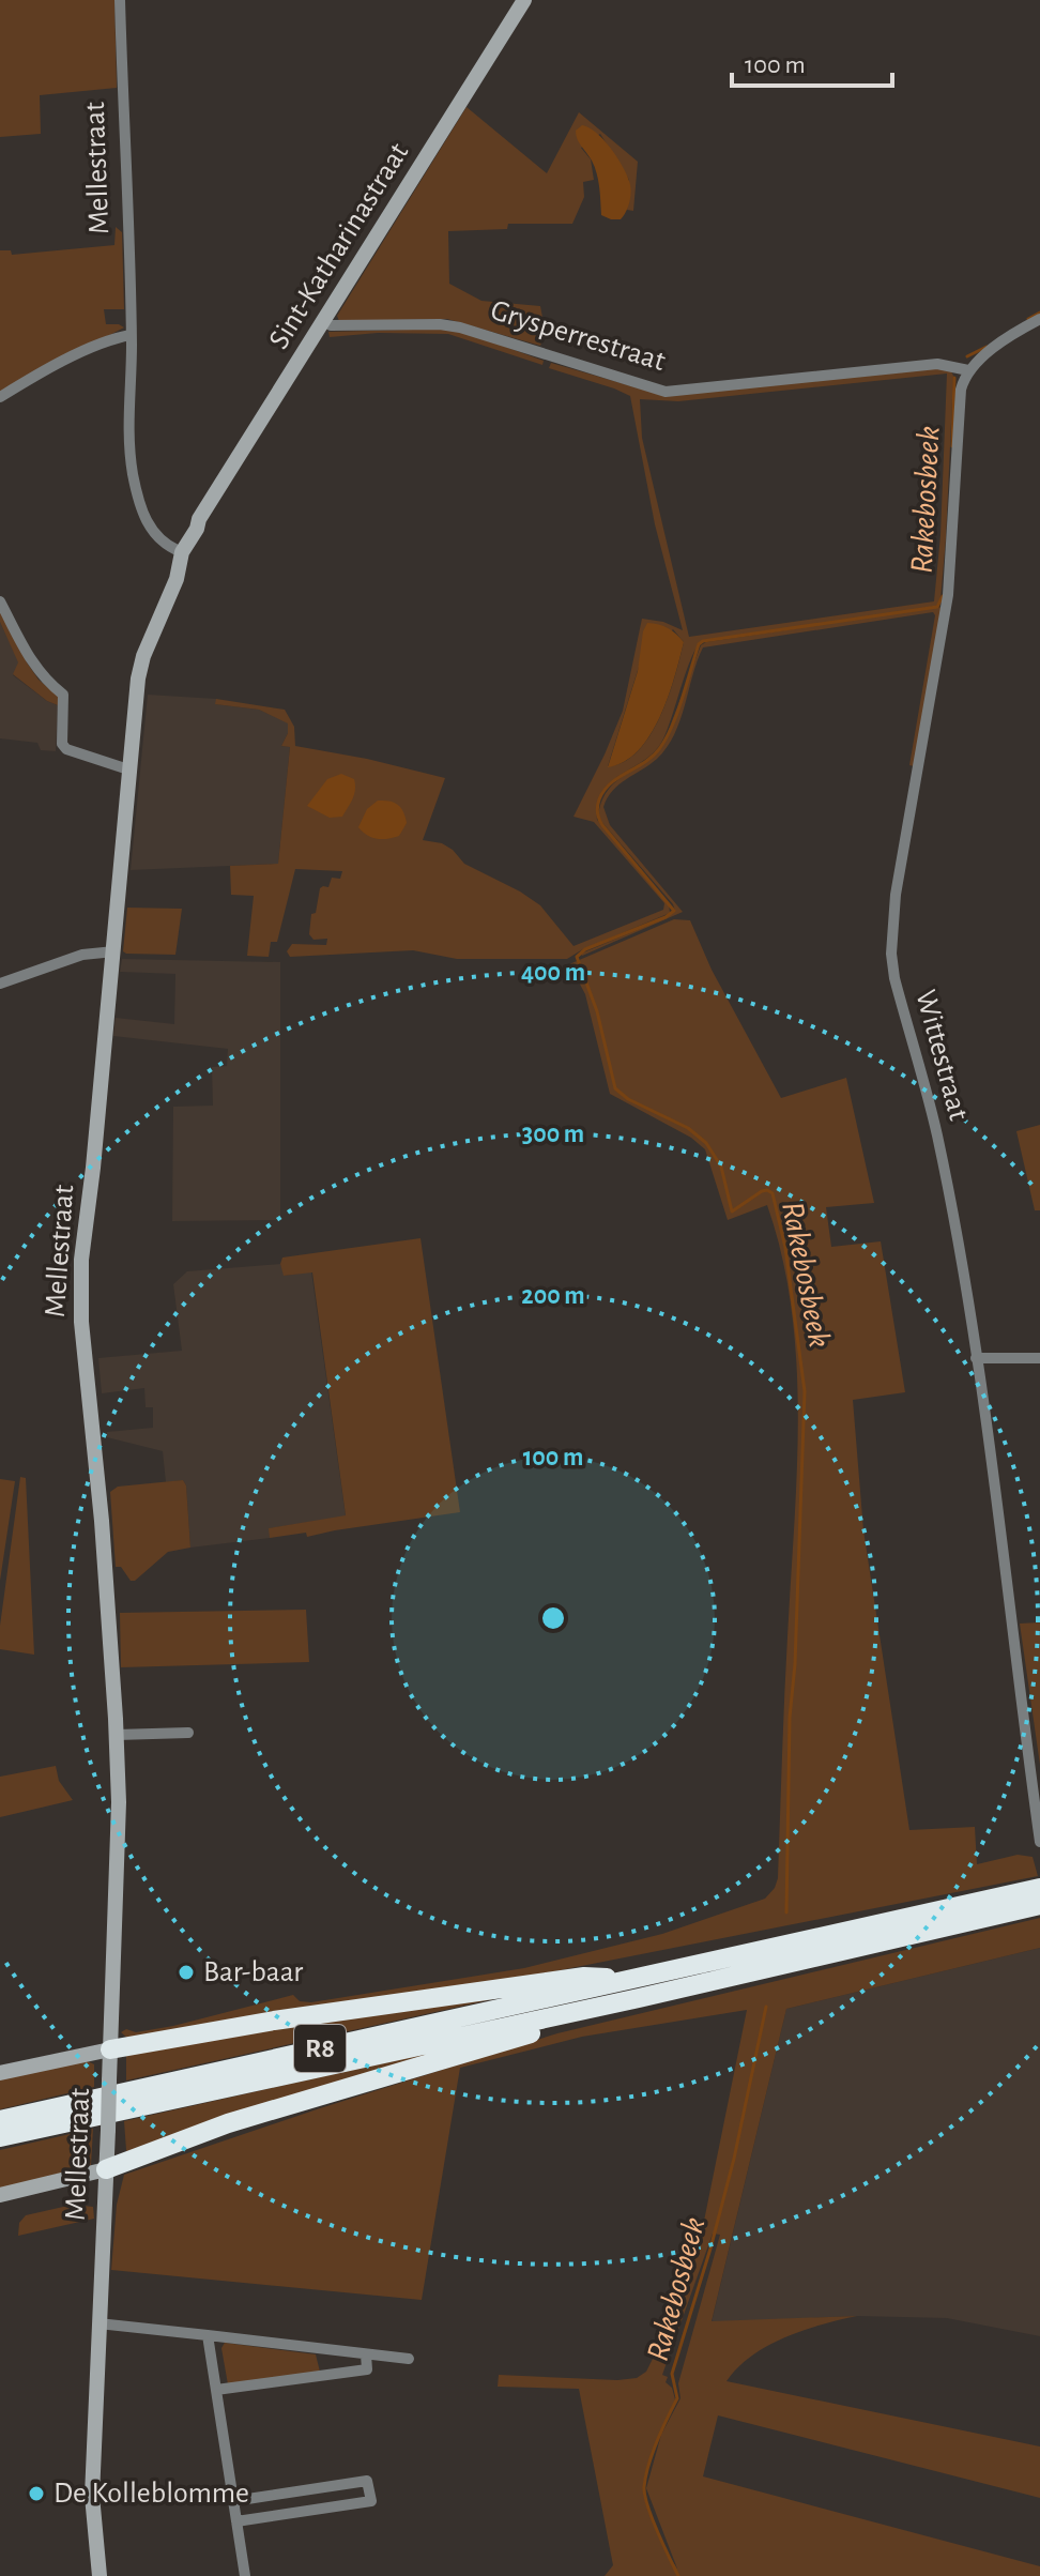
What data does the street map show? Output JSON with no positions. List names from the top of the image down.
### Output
{
  "streets": {
    "highway": ["R8"],
    "street": [
      "Mellestraat",
      "Sint-Katharinastraat",
      "Grysperrestraat",
      "Wittestraat"
    ]
  },
  "crossings": [
    ["Mellestraat", "Sint-Katharinastraat"],
    ["Mellestraat", "R8"],
    ["Sint-Katharinastraat", "Grysperrestraat"],
    ["Grysperrestraat", "Wittestraat"]
  ],
  "water": ["Rakebosbeek"],
  "places": ["Bar-baar", "De Kolleblomme"],
  "scale_bar": "100 m",
  "rings": [
    "400 m",
    "300 m",
    "200 m",
    "100 m"
  ]
}
